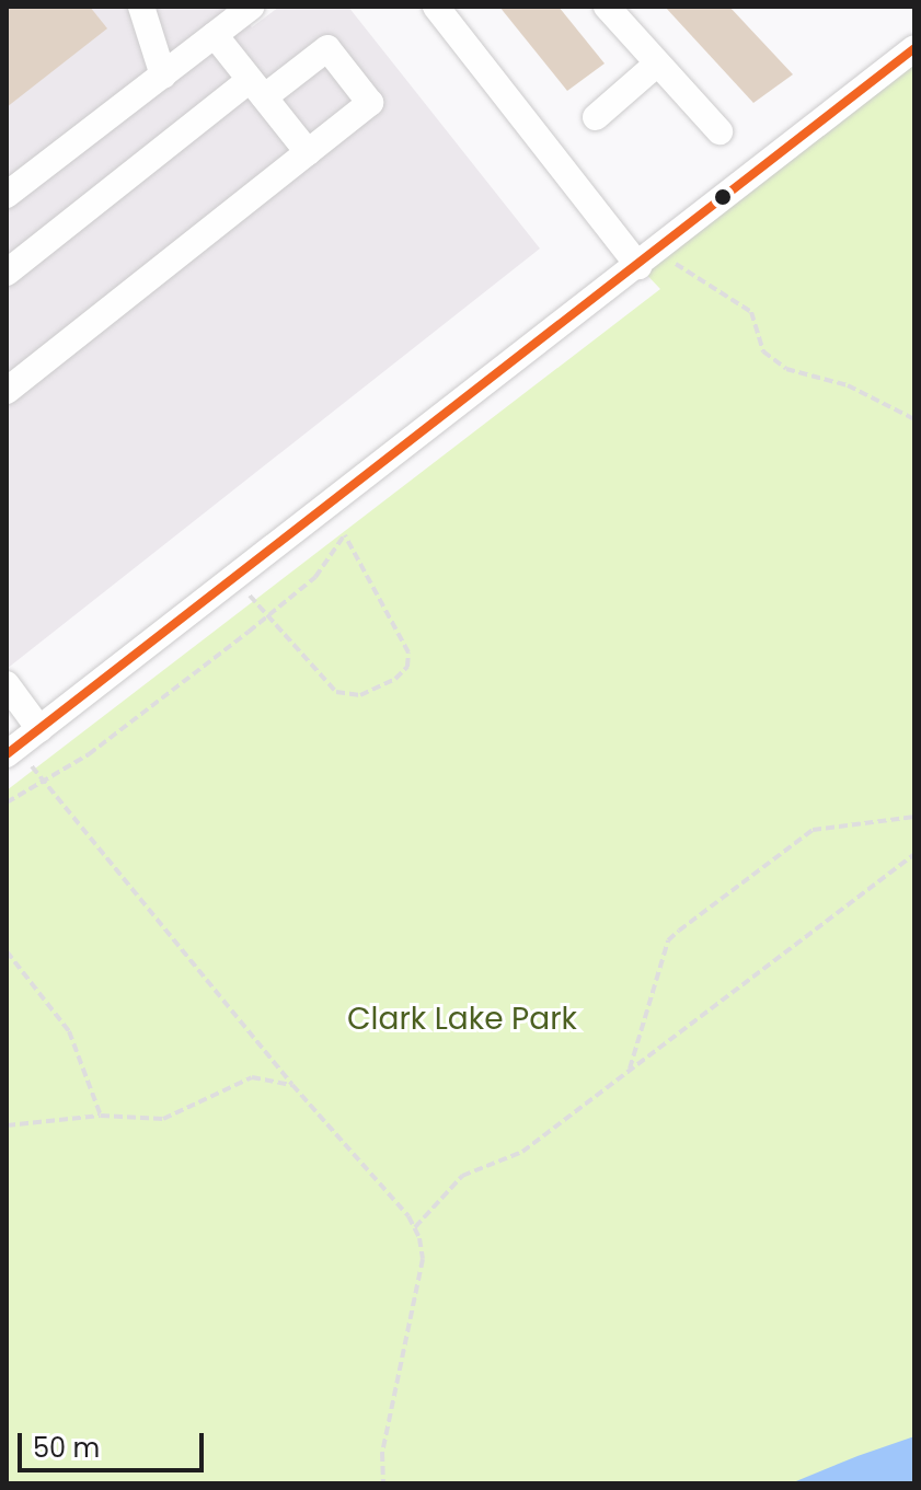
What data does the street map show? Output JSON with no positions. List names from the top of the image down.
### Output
{
  "parks": ["Clark Lake Park"],
  "scale_bar": "50 m"
}
